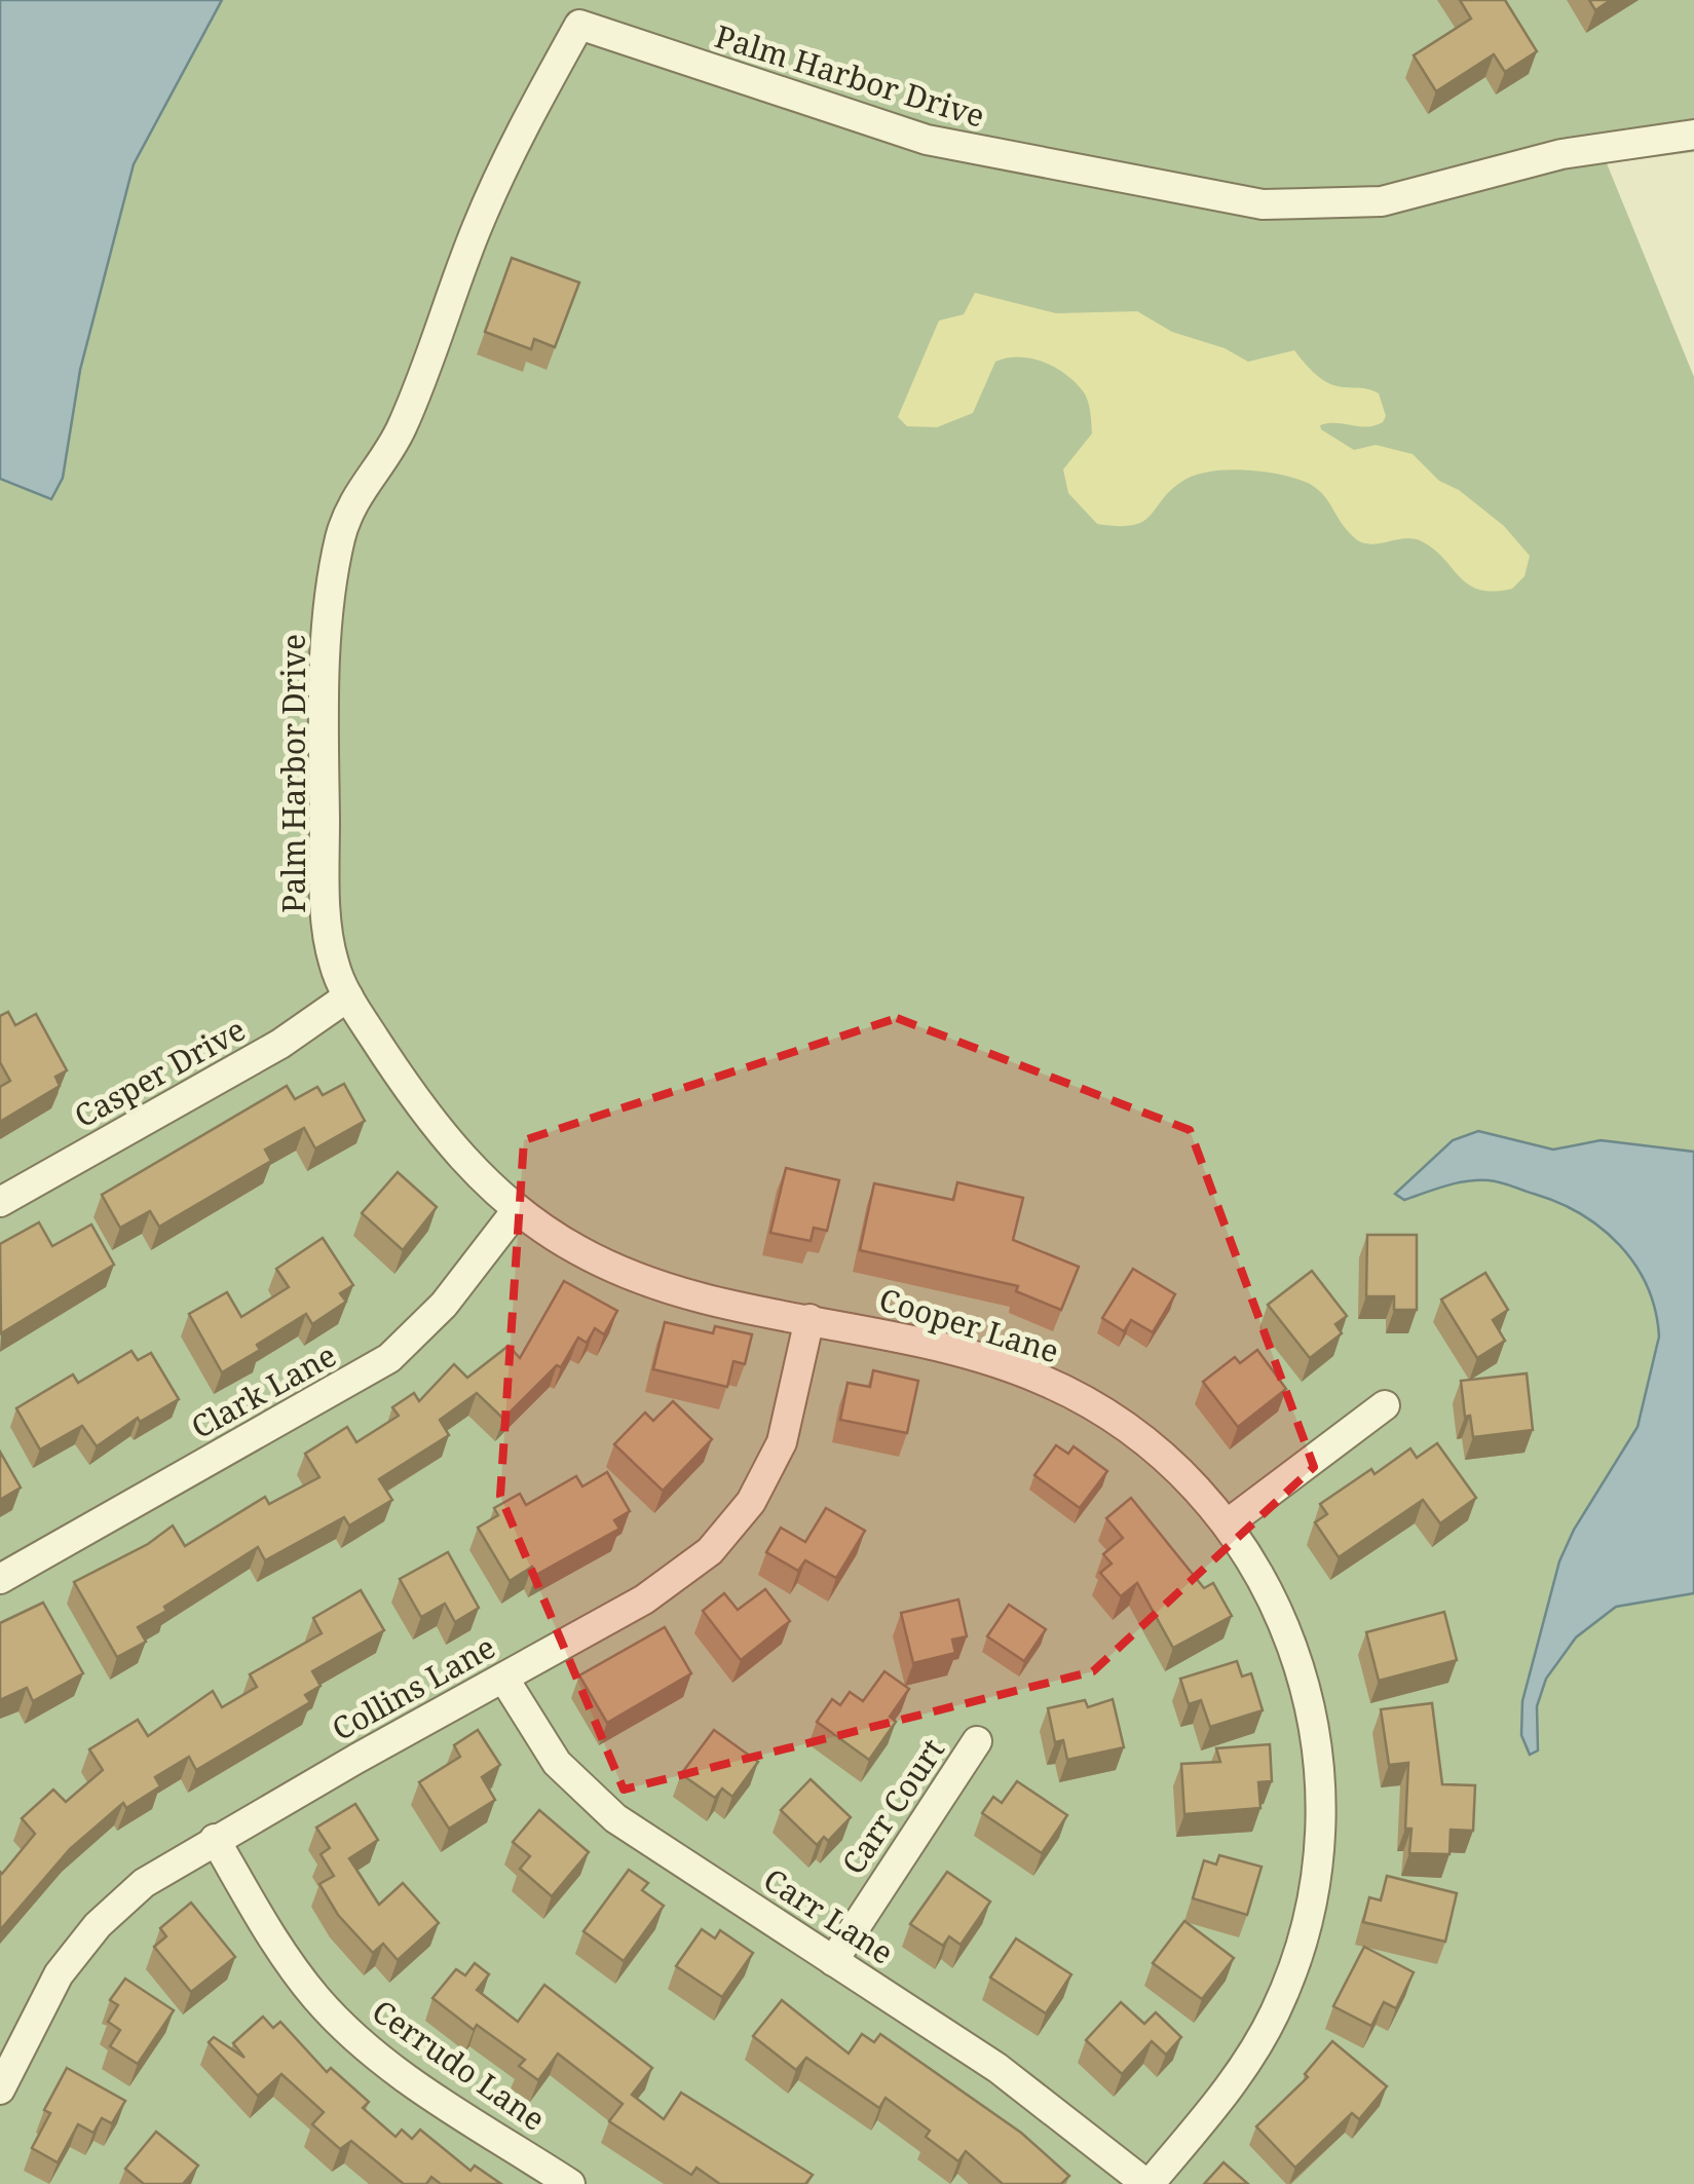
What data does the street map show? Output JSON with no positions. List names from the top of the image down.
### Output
{
  "streets": {
    "street": [
      "Palm Harbor Drive",
      "Casper Drive",
      "Cooper Lane",
      "Clark Lane",
      "Collins Lane",
      "Carr Court",
      "Carr Lane",
      "Cerrudo Lane"
    ]
  },
  "crossings": [
    ["Palm Harbor Drive", "Casper Drive"],
    ["Palm Harbor Drive", "Cooper Lane"],
    ["Casper Drive", "Cooper Lane"],
    ["Cooper Lane", "Clark Lane"],
    ["Cooper Lane", "Collins Lane"],
    ["Cooper Lane", "Carr Lane"],
    ["Collins Lane", "Carr Lane"],
    ["Collins Lane", "Cerrudo Lane"],
    ["Carr Court", "Carr Lane"]
  ]
}
